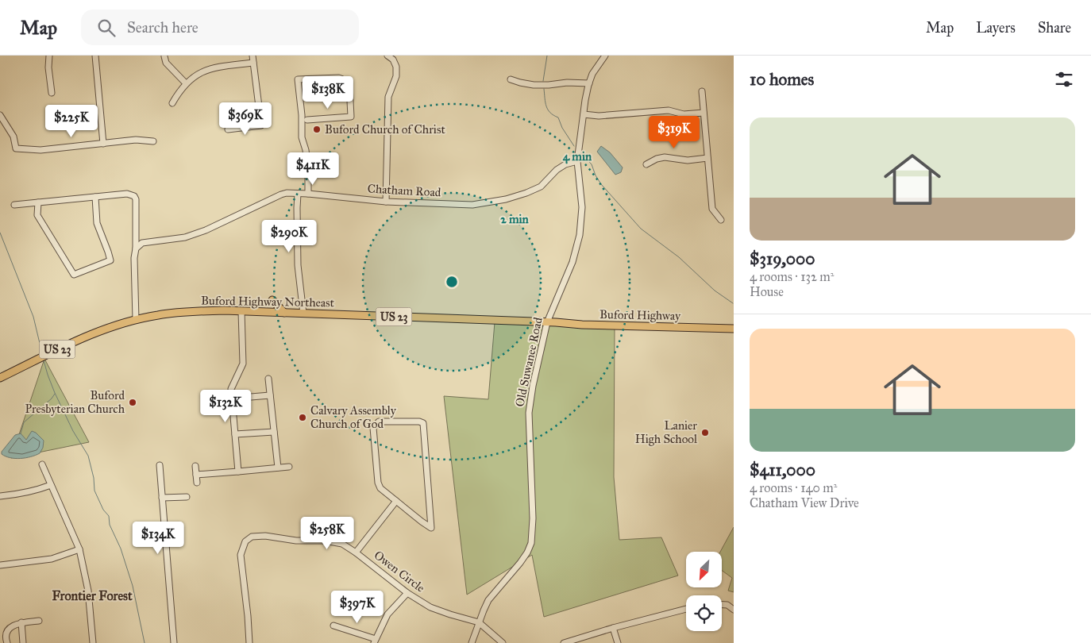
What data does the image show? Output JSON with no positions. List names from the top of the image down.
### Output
{
  "streets": {
    "main road": ["Buford Highway Northeast", "Buford Highway", "US 23"],
    "street": ["Chatham Road", "Old Suwanee Road", "Owen Circle"]
  },
  "crossings": [
    ["Chatham Road", "Old Suwanee Road"],
    ["Buford Highway Northeast", "Buford Highway"],
    ["Buford Highway Northeast", "Old Suwanee Road"],
    ["Buford Highway", "Old Suwanee Road"],
    ["Old Suwanee Road", "Owen Circle"]
  ],
  "districts": ["Frontier Forest"],
  "places": [
    "Buford Church of Christ",
    "Buford Presbyterian Church",
    "Calvary Assembly Church of God",
    "Lanier High School"
  ],
  "north": "bottom left",
  "page": {
    "header": "Map",
    "search": "Search here",
    "nav": ["Map", "Layers", "Share"],
    "heading": "10 homes",
    "price": [
      "$138K",
      "$369K",
      "$225K",
      "$319K",
      "$411K",
      "$290K",
      "$132K",
      "$258K",
      "$134K",
      "$397K"
    ],
    "list": [
      {
        "name": "$319,000",
        "note": "4 rooms · 132 m² · House"
      },
      {
        "name": "$411,000",
        "note": "4 rooms · 140 m² · Chatham View Drive"
      }
    ]
  },
  "rings": ["4 min", "2 min"]
}
